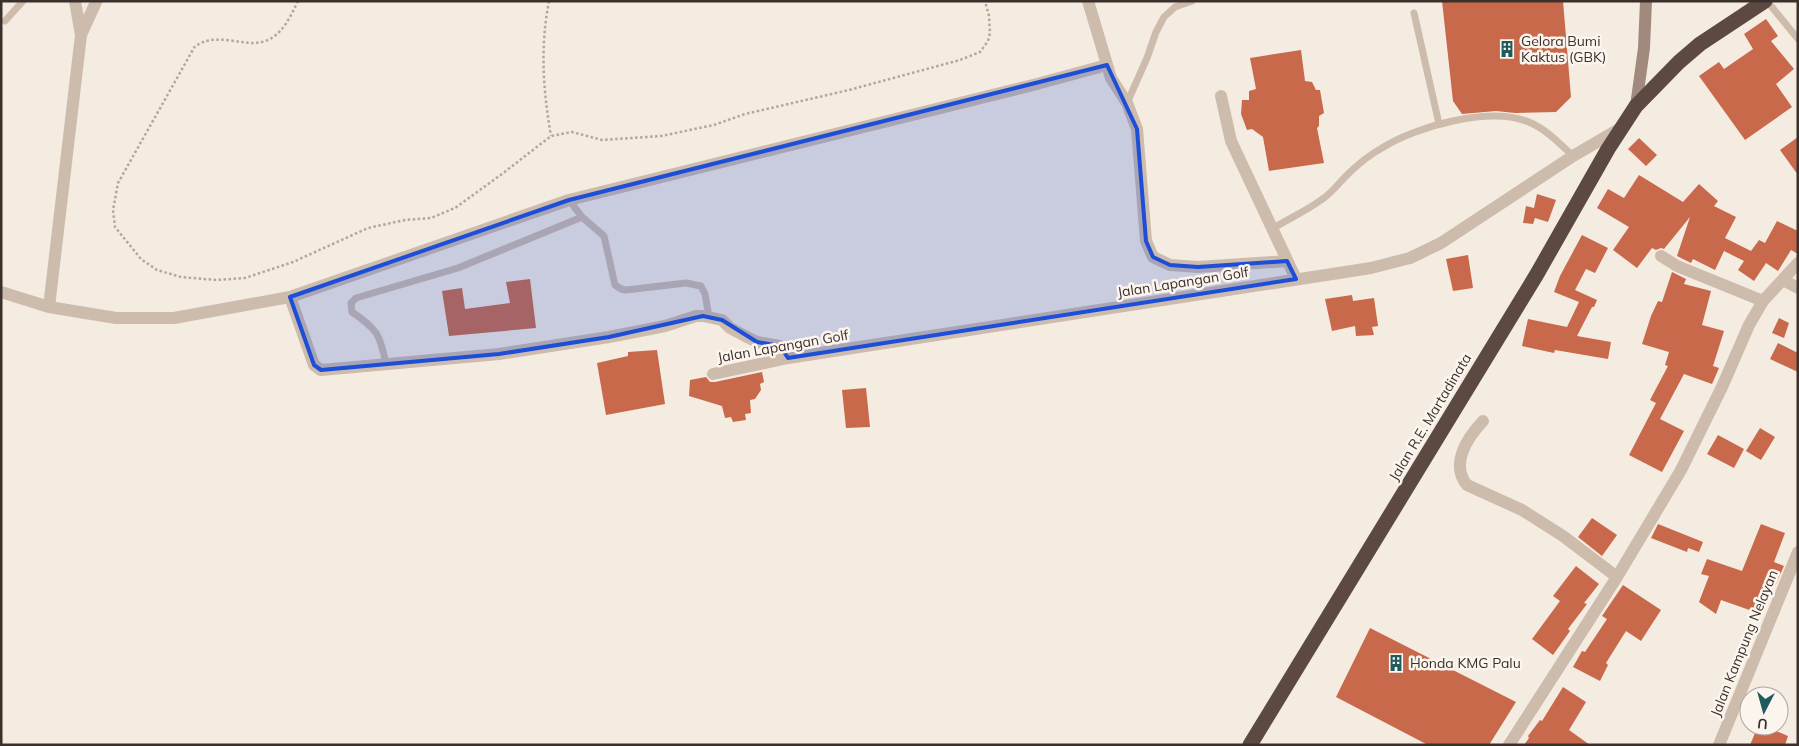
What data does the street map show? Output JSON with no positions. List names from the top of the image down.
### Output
{
  "streets": {
    "highway": ["Jalan R.E. Martadinata"],
    "street": ["Jalan Lapangan Golf", "Jalan Kampung Nelayan"]
  },
  "crossings": [
    ["Jalan Lapangan Golf", "Jalan R.E. Martadinata"]
  ],
  "places": {
    "building": ["Gelora Bumi Kaktus (GBK)", "Honda KMG Palu"]
  },
  "north": "bottom"
}
